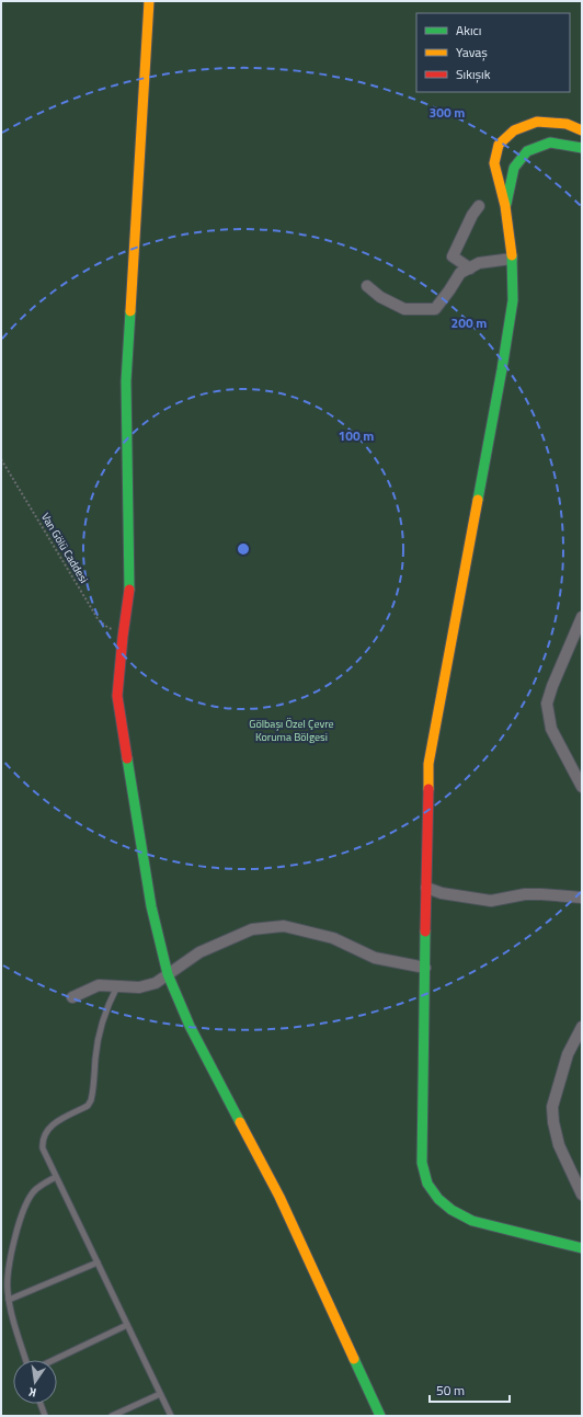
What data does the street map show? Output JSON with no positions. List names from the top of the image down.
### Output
{
  "streets": {
    "path": ["Van Gölü Caddesi"]
  },
  "parks": ["Gölbaşı Özel Çevre Koruma Bölgesi"],
  "legend": ["Akıcı", "Yavaş", "Sıkışık"],
  "scale_bar": "50 m",
  "north": "bottom",
  "rings": ["300 m", "200 m", "100 m"]
}
